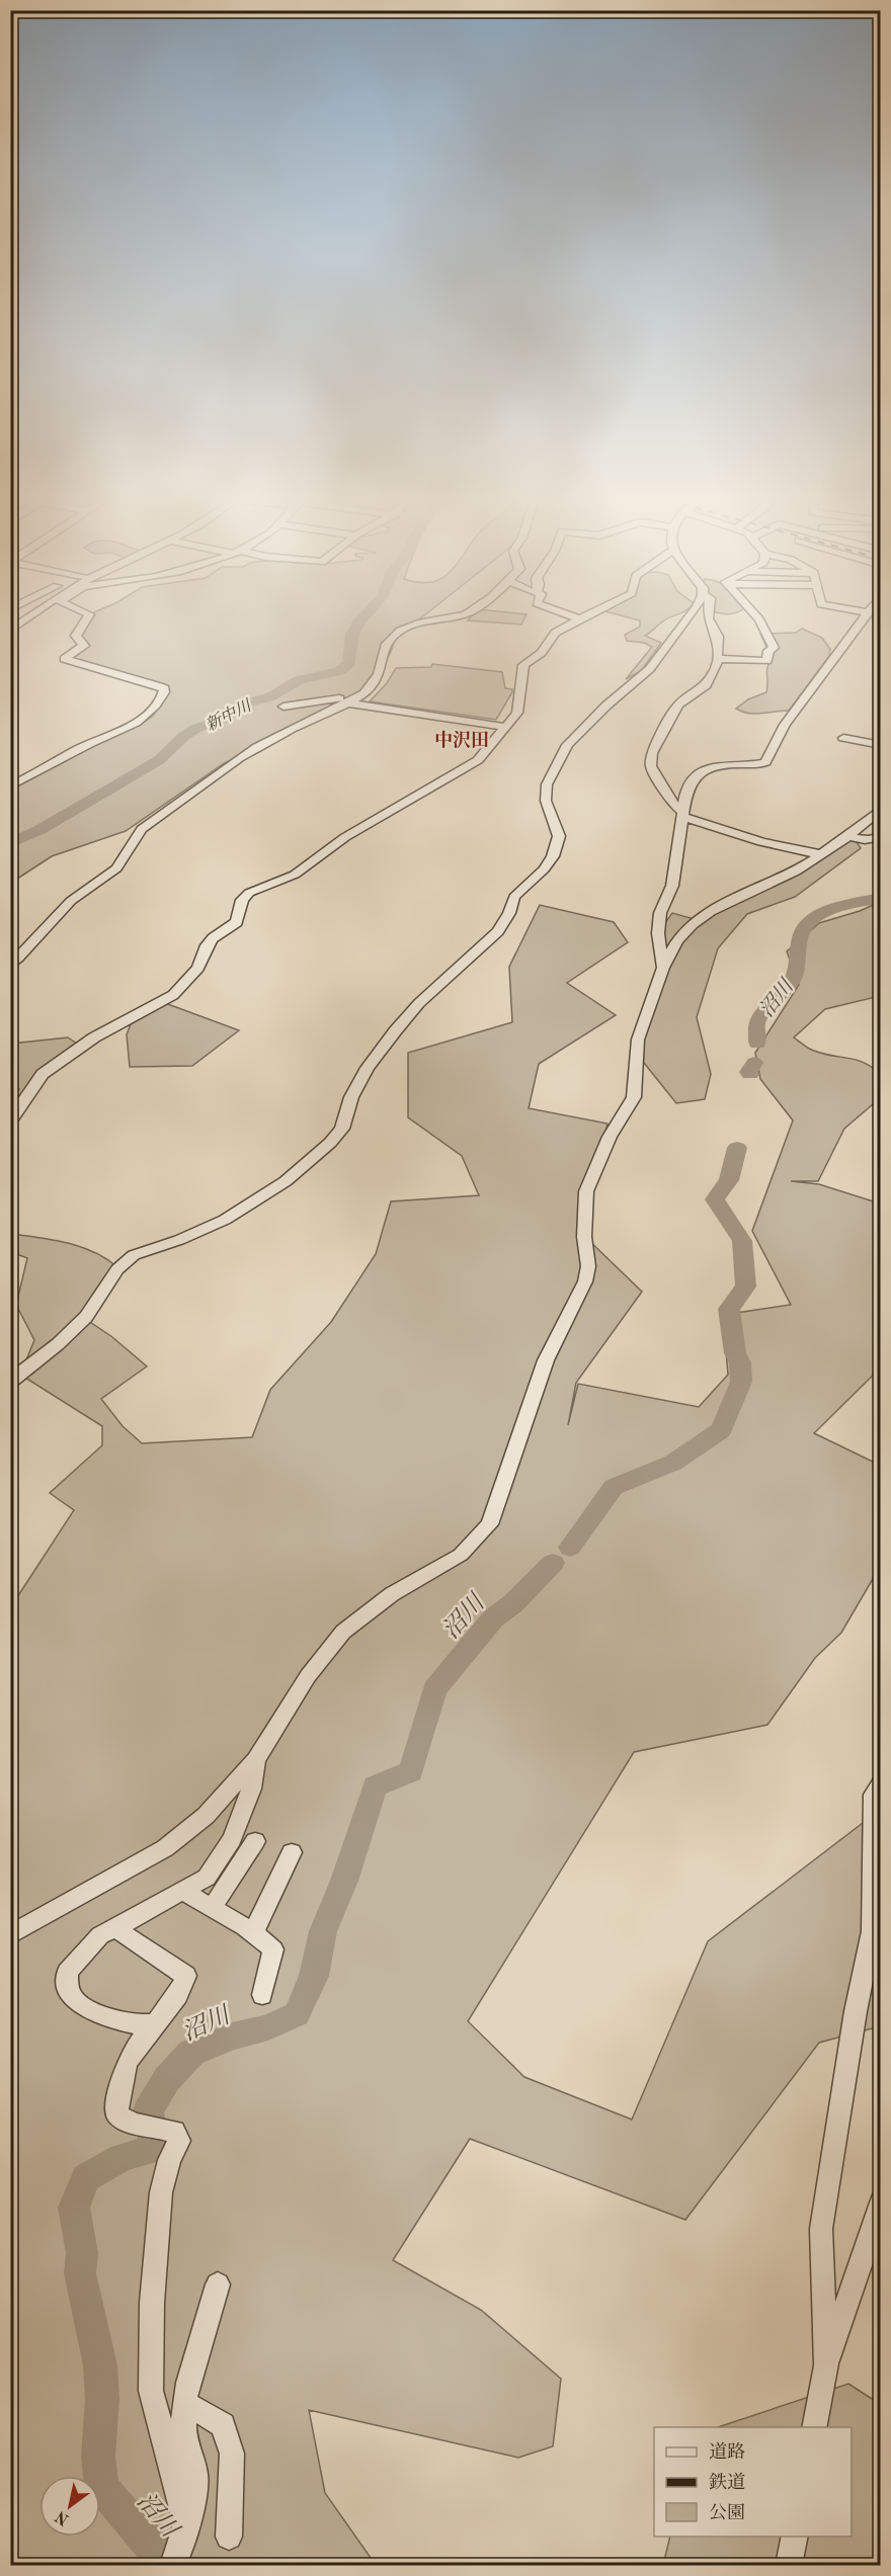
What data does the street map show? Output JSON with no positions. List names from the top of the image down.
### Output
{
  "districts": ["中沢田"],
  "water": ["新中川", "沼川"],
  "legend": ["道路", "鉄道", "公園"],
  "north": "bottom left"
}
